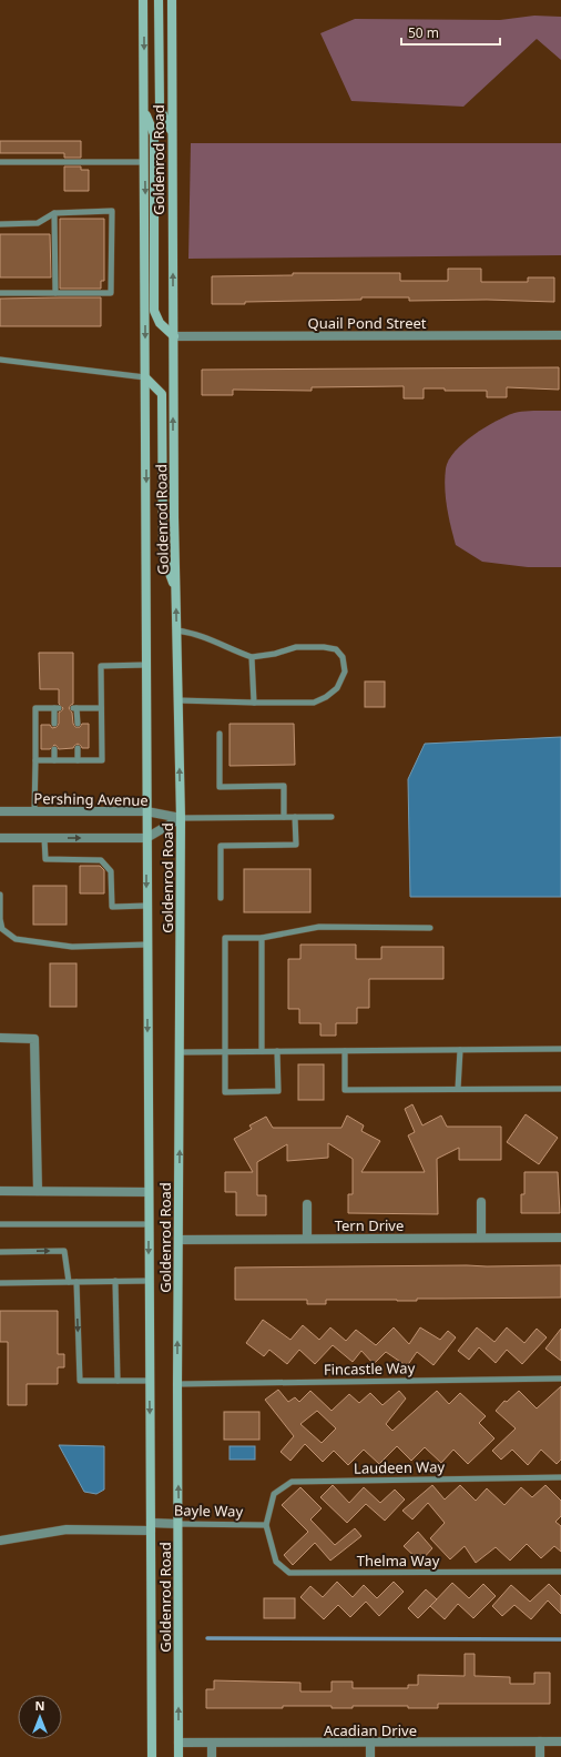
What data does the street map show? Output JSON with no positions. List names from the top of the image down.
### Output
{
  "streets": {
    "main road": ["Goldenrod Road"],
    "street": [
      "Quail Pond Street",
      "Pershing Avenue",
      "Tern Drive",
      "Bayle Way",
      "Acadian Drive"
    ],
    "lane": ["Fincastle Way", "Laudeen Way", "Thelma Way"]
  },
  "crossings": [
    ["Goldenrod Road", "Quail Pond Street"],
    ["Goldenrod Road", "Pershing Avenue"],
    ["Goldenrod Road", "Tern Drive"],
    ["Goldenrod Road", "Fincastle Way"],
    ["Goldenrod Road", "Bayle Way"],
    ["Goldenrod Road", "Acadian Drive"],
    ["Laudeen Way", "Bayle Way"],
    ["Laudeen Way", "Thelma Way"],
    ["Bayle Way", "Thelma Way"]
  ],
  "scale_bar": "50 m",
  "north": "top"
}
